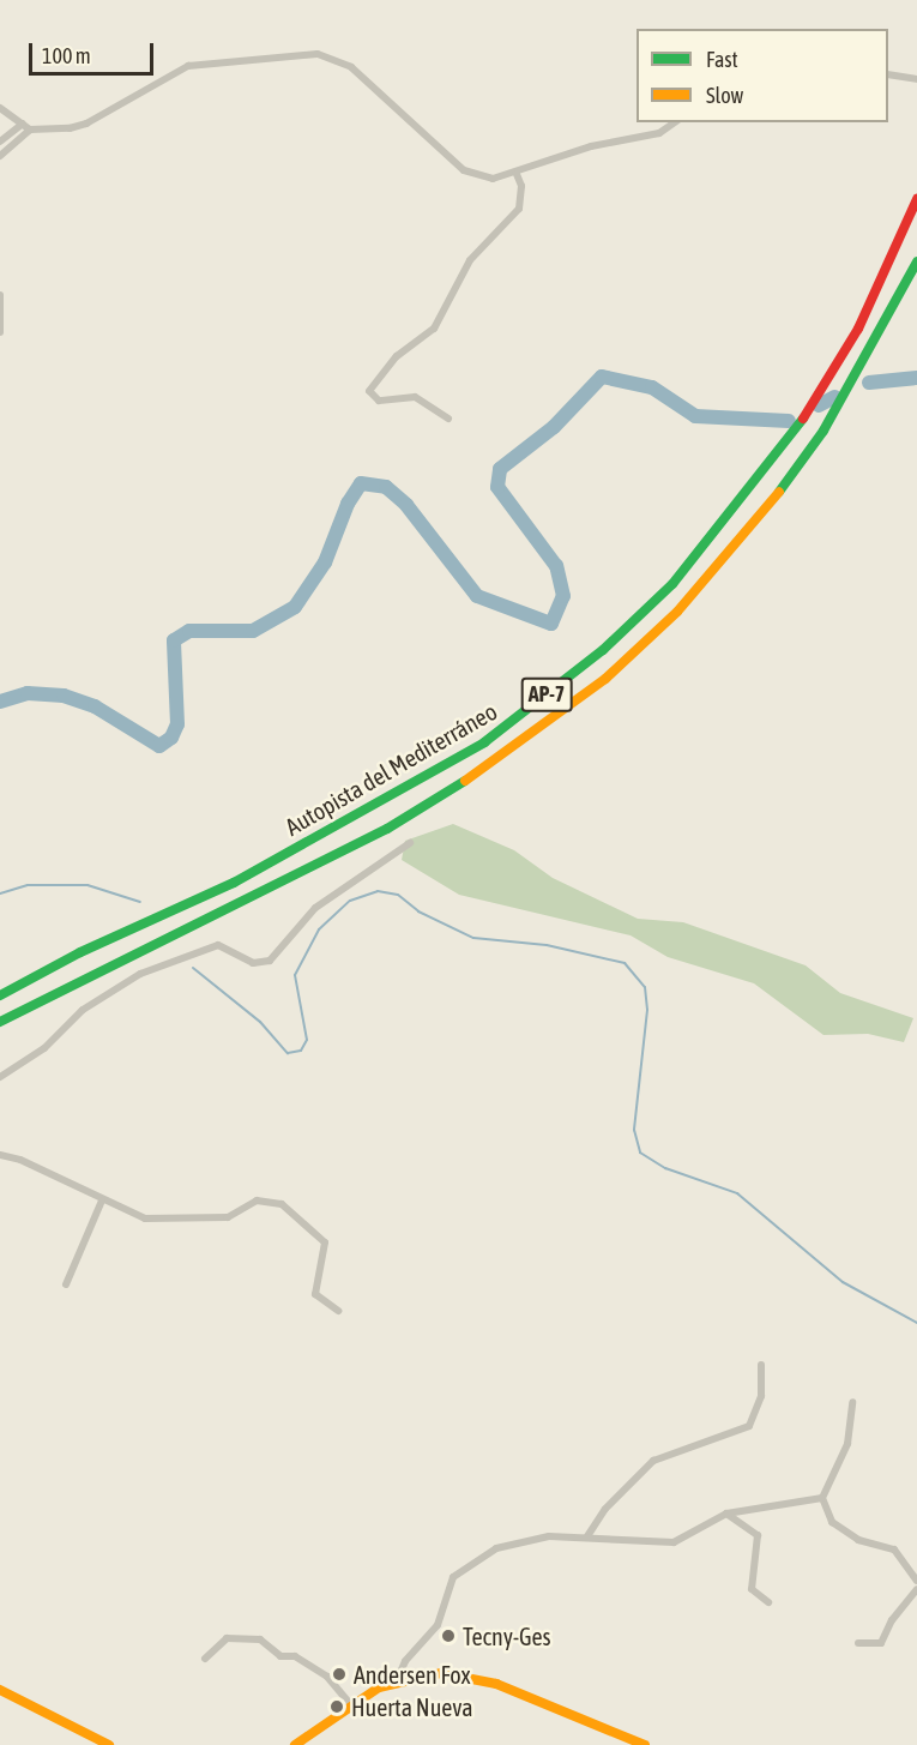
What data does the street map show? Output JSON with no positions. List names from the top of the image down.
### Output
{
  "streets": {
    "main road": ["AP-7", "Autopista del Mediterráneo"]
  },
  "places": ["Tecny-Ges", "Andersen Fox", "Huerta Nueva"],
  "legend": ["Fast", "Slow"],
  "scale_bar": "100 m"
}
